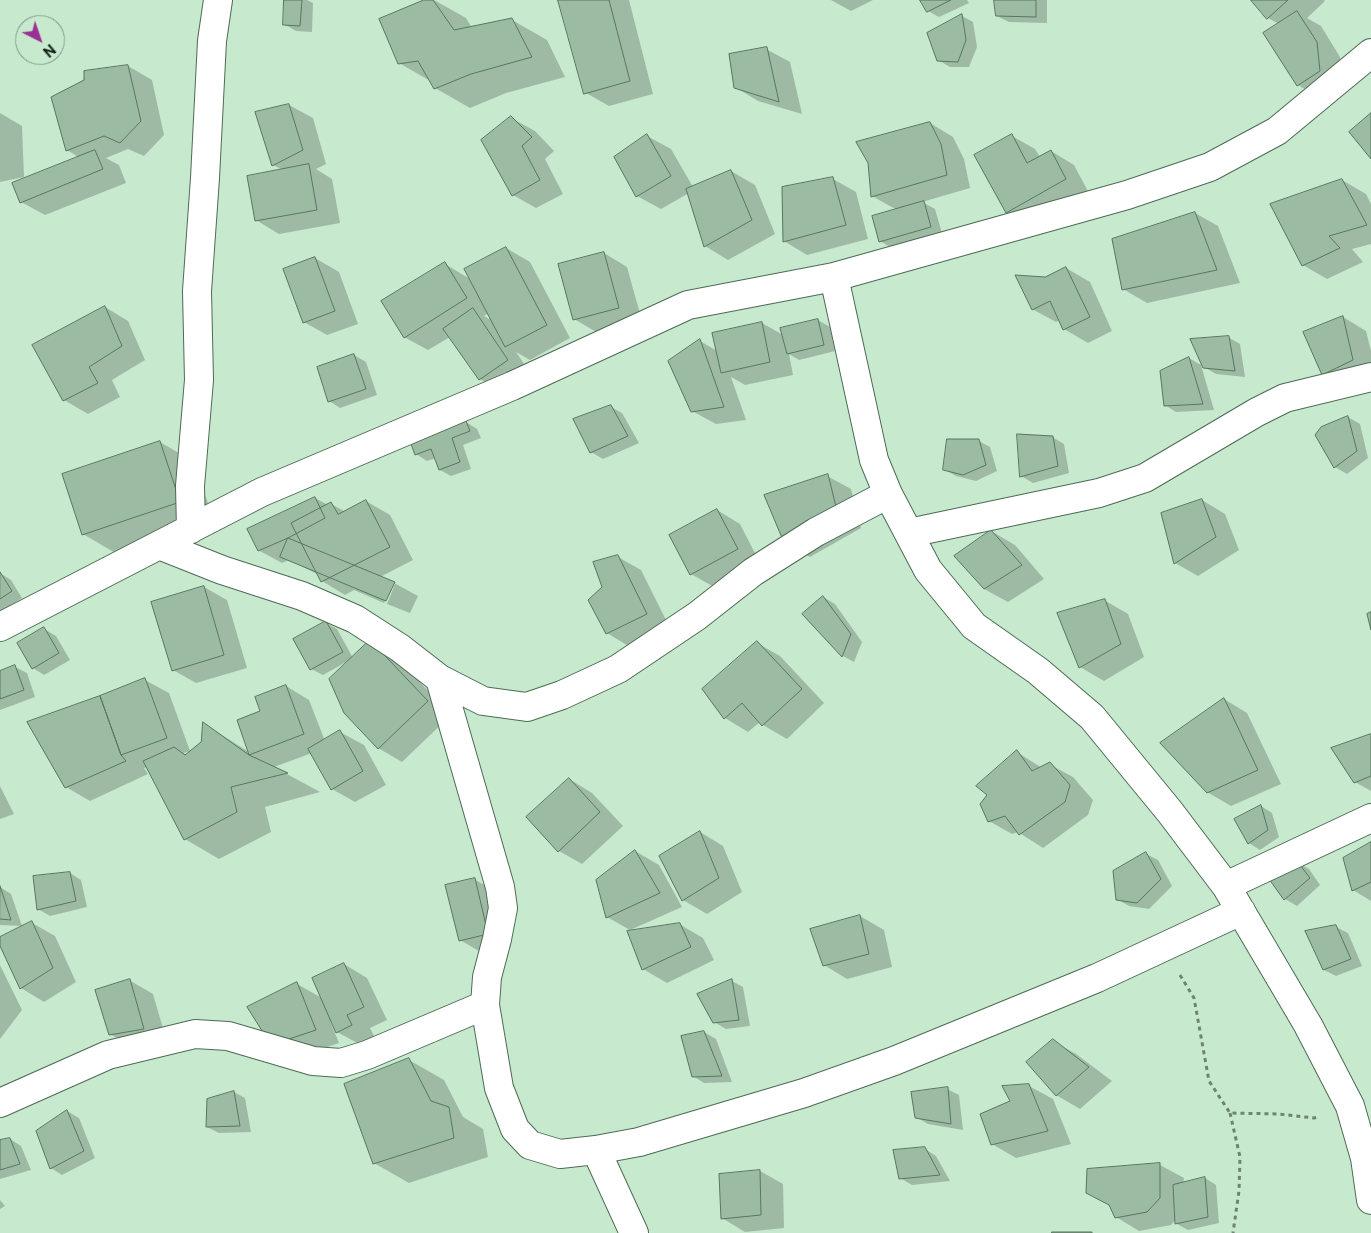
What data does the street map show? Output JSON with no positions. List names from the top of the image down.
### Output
{
  "north": "bottom right"
}
